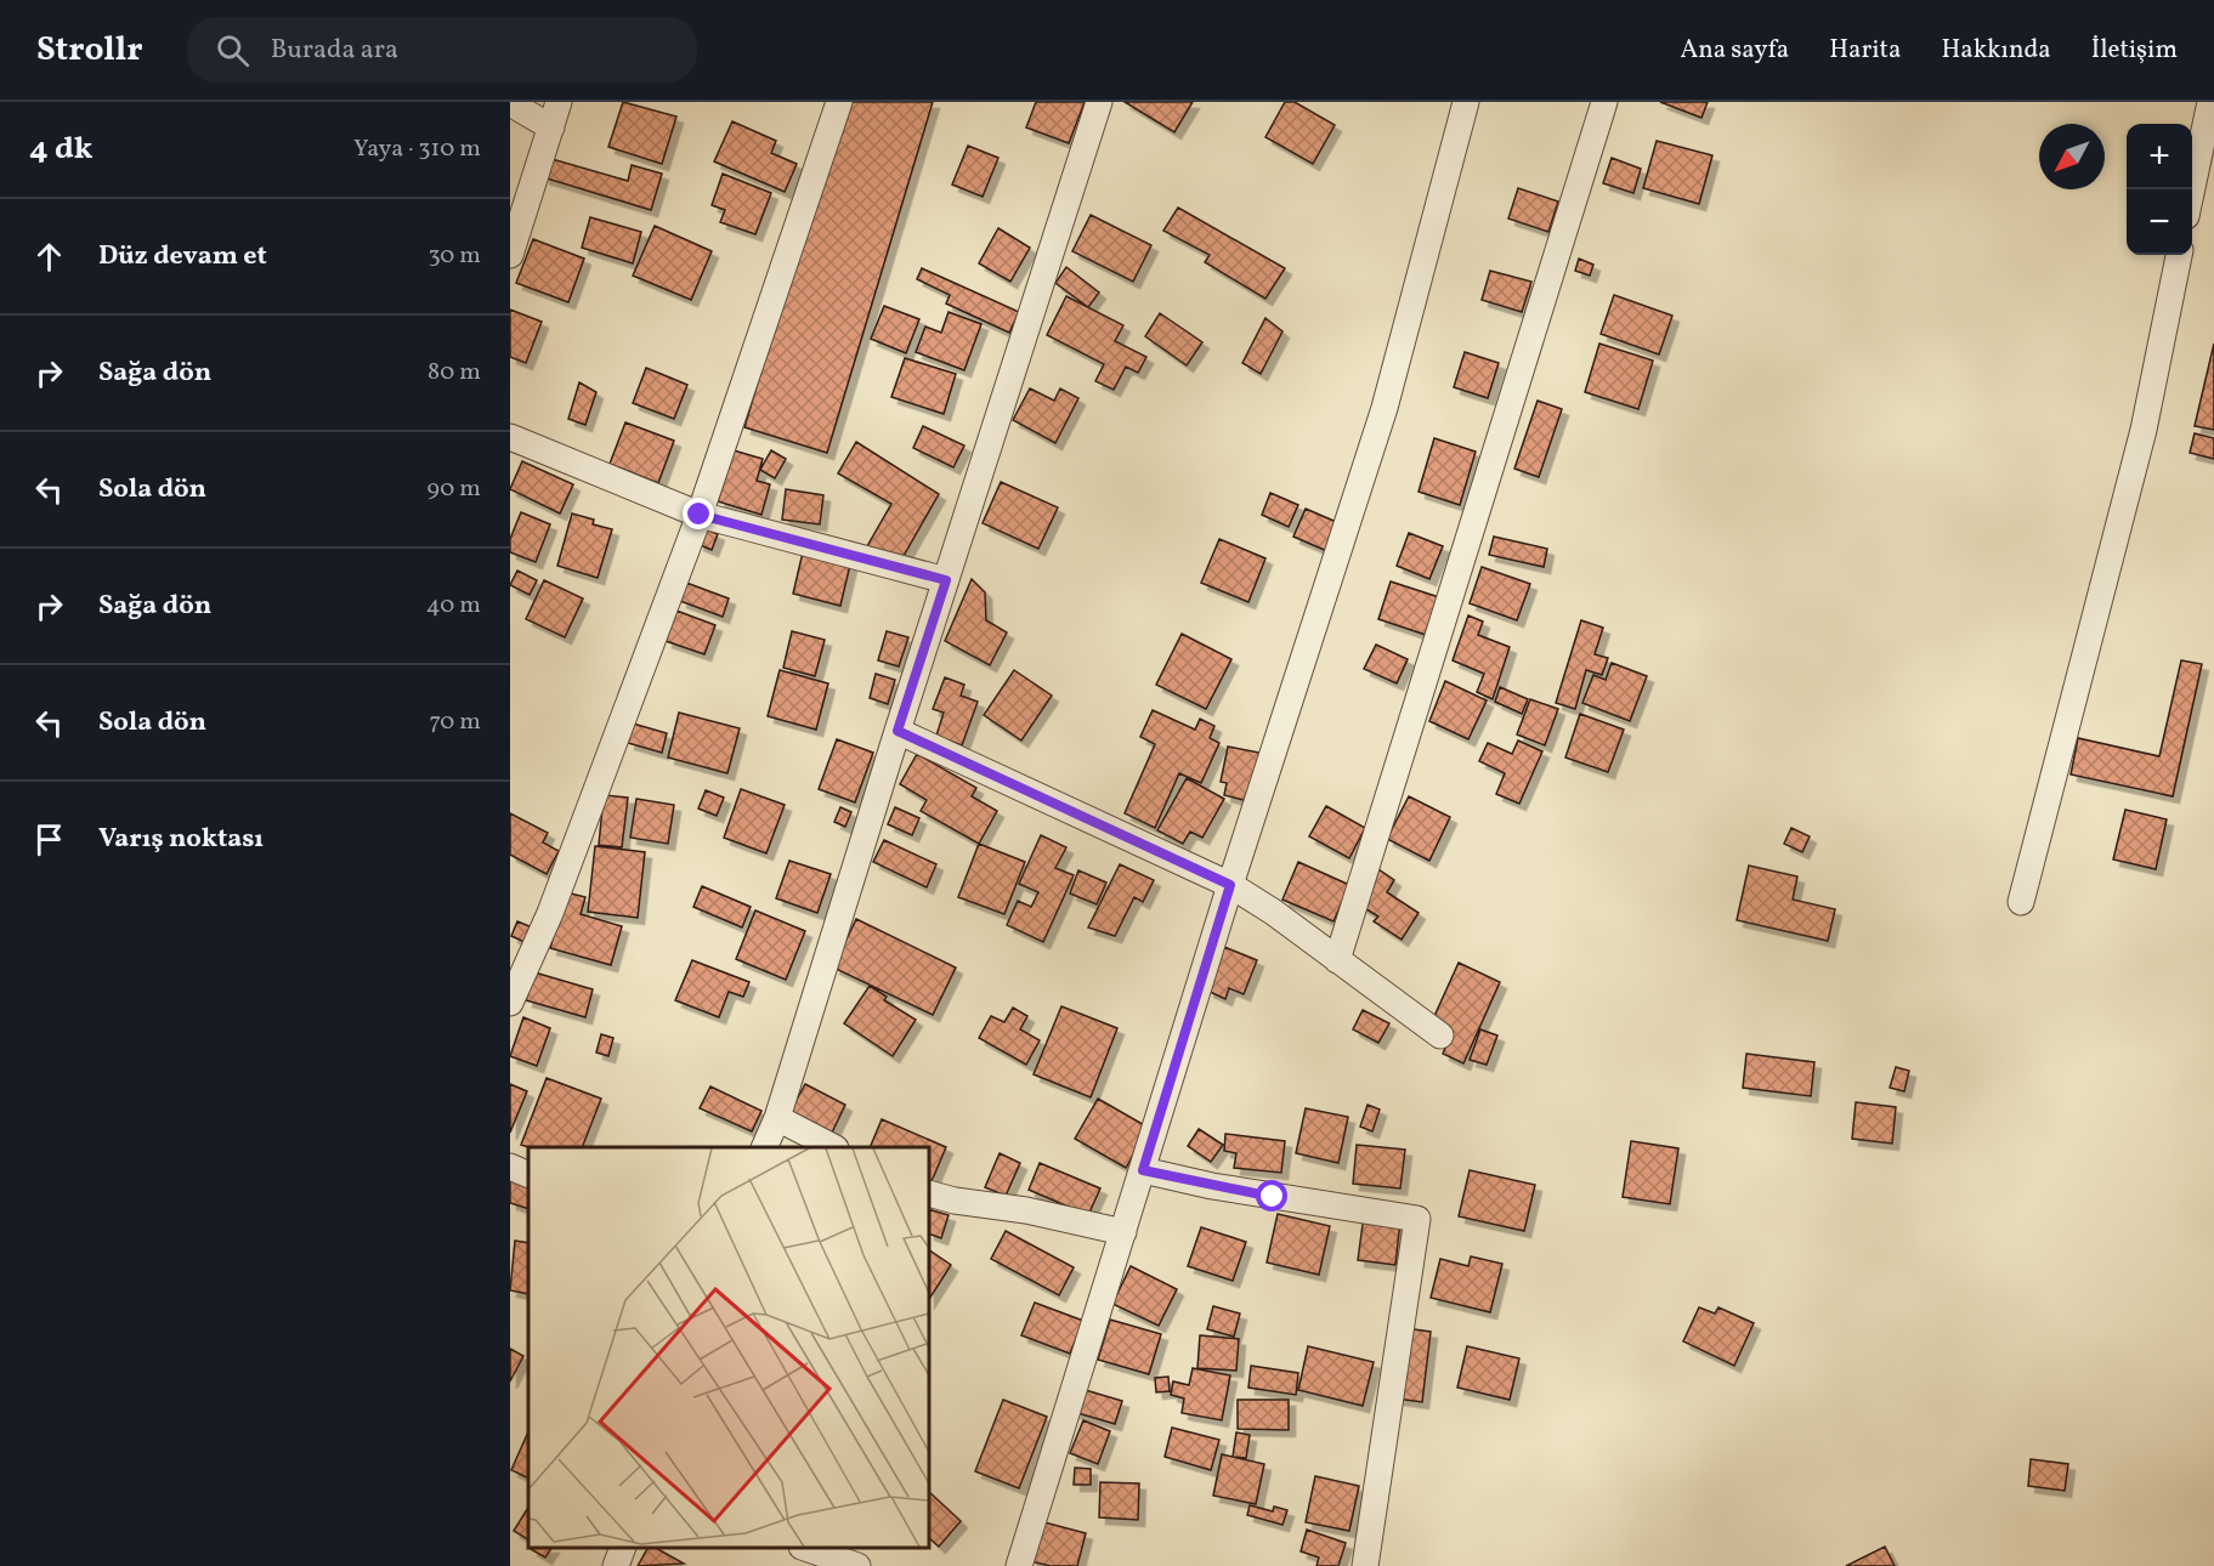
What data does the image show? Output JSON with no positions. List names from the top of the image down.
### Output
{
  "north": "bottom left",
  "page": {
    "header": "Strollr",
    "search": "Burada ara",
    "nav": [
      "Ana sayfa",
      "Harita",
      "Hakkında",
      "İletişim"
    ],
    "heading": ["4 dk", "Yaya · 310 m"],
    "map_buttons": ["+", "−"],
    "list": [
      ["Düz devam et", "30 m"],
      ["Sağa dön", "80 m"],
      ["Sola dön", "90 m"],
      ["Sağa dön", "40 m"],
      ["Sola dön", "70 m"],
      "Varış noktası"
    ]
  }
}
